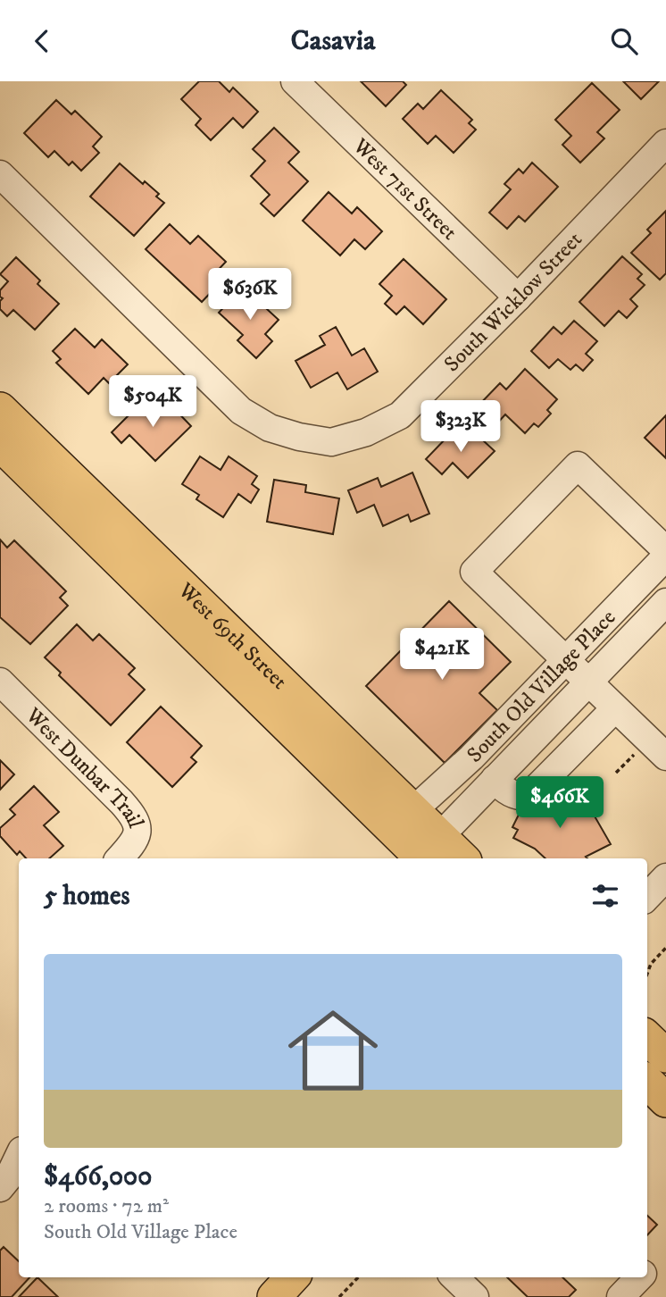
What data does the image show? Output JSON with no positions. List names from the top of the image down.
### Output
{
  "streets": {
    "main road": ["West 69th Street"],
    "street": [
      "West 71st Street",
      "South Wicklow Street",
      "South Old Village Place",
      "West Dunbar Trail"
    ]
  },
  "crossings": [
    ["West 71st Street", "South Wicklow Street"],
    ["West 69th Street", "South Old Village Place"]
  ],
  "page": {
    "header": "Casavia",
    "price": [
      "$636K",
      "$504K",
      "$323K",
      "$421K",
      "$466K"
    ],
    "heading": "5 homes",
    "list": [
      {
        "name": "$466,000",
        "note": "2 rooms · 72 m² · South Old Village Place"
      }
    ]
  }
}
